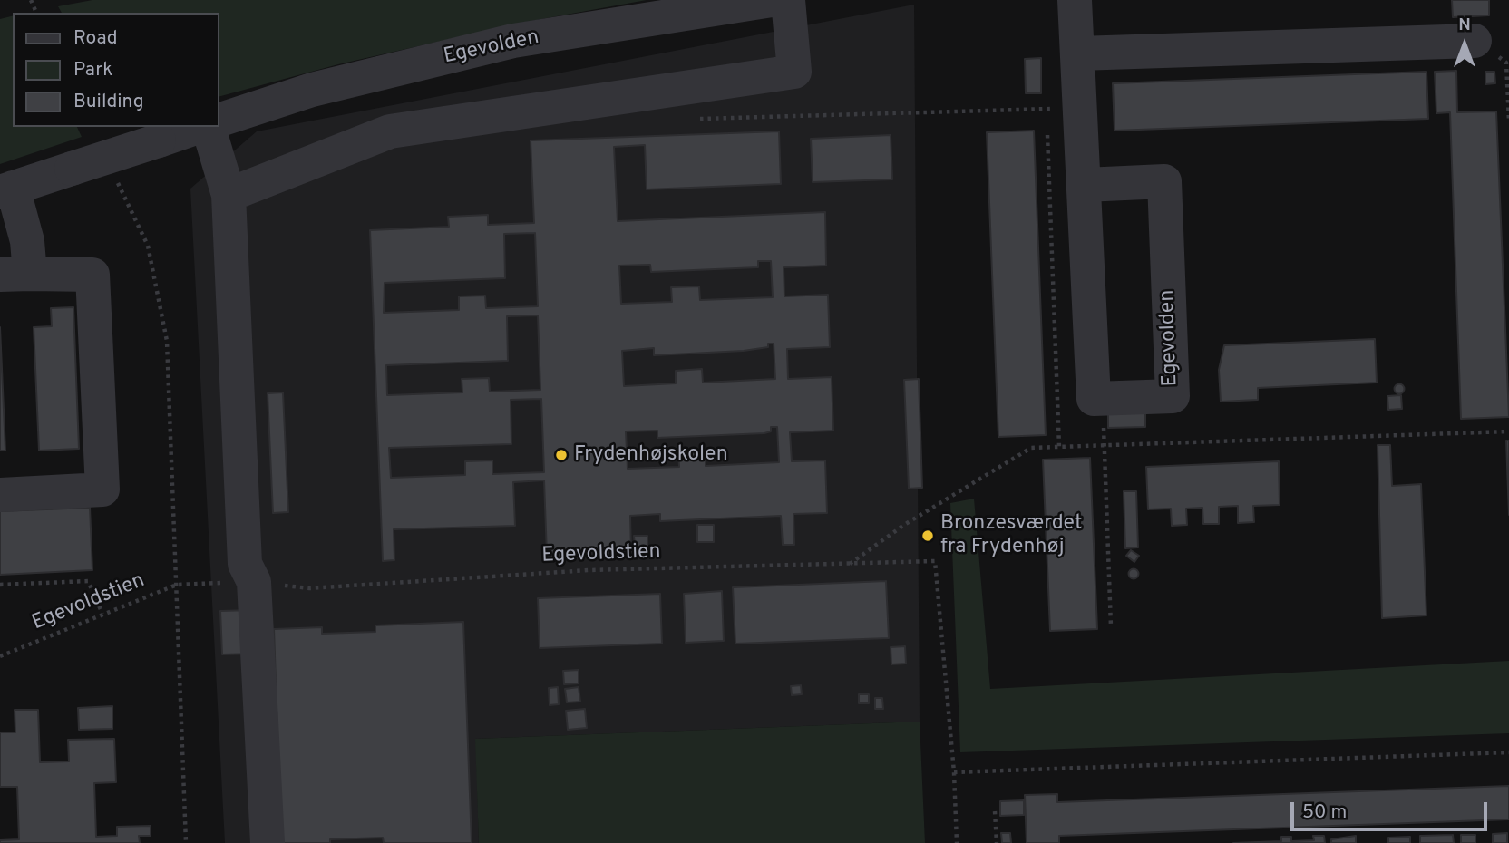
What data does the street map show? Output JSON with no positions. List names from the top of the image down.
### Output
{
  "streets": {
    "street": ["Egevolden"],
    "path": ["Egevoldstien"]
  },
  "places": ["Frydenhøjskolen", "Bronzesværdet fra Frydenhøj"],
  "legend": ["Road", "Park", "Building"],
  "scale_bar": "50 m",
  "north": "top"
}
